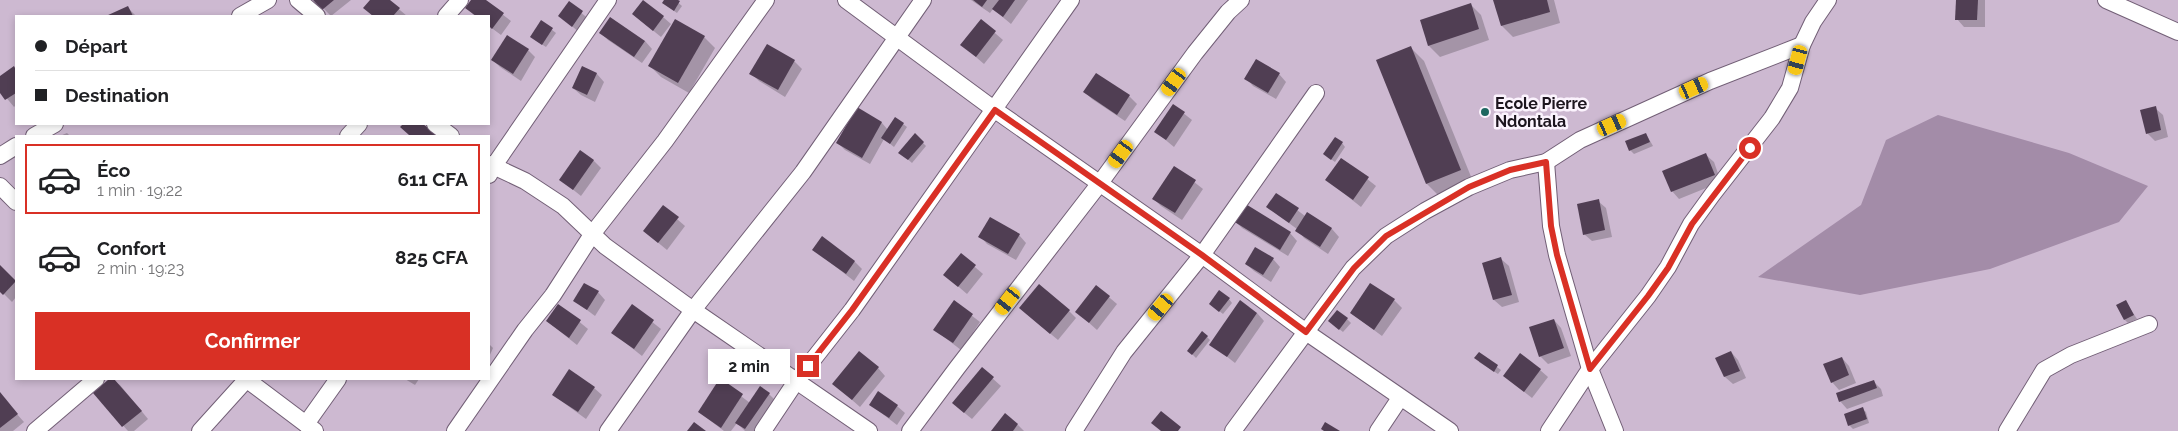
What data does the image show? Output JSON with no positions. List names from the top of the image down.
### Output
{
  "places": ["Ecole Pierre Ndontala"],
  "page": {
    "banner": ["Départ", "Destination"],
    "list": [
      {
        "name": "Éco",
        "note": "1 min · 19:22",
        "value": "611 CFA"
      },
      {
        "name": "Confort",
        "note": "2 min · 19:23",
        "value": "825 CFA"
      }
    ],
    "buttons": "Confirmer",
    "bubble": "2 min"
  }
}
